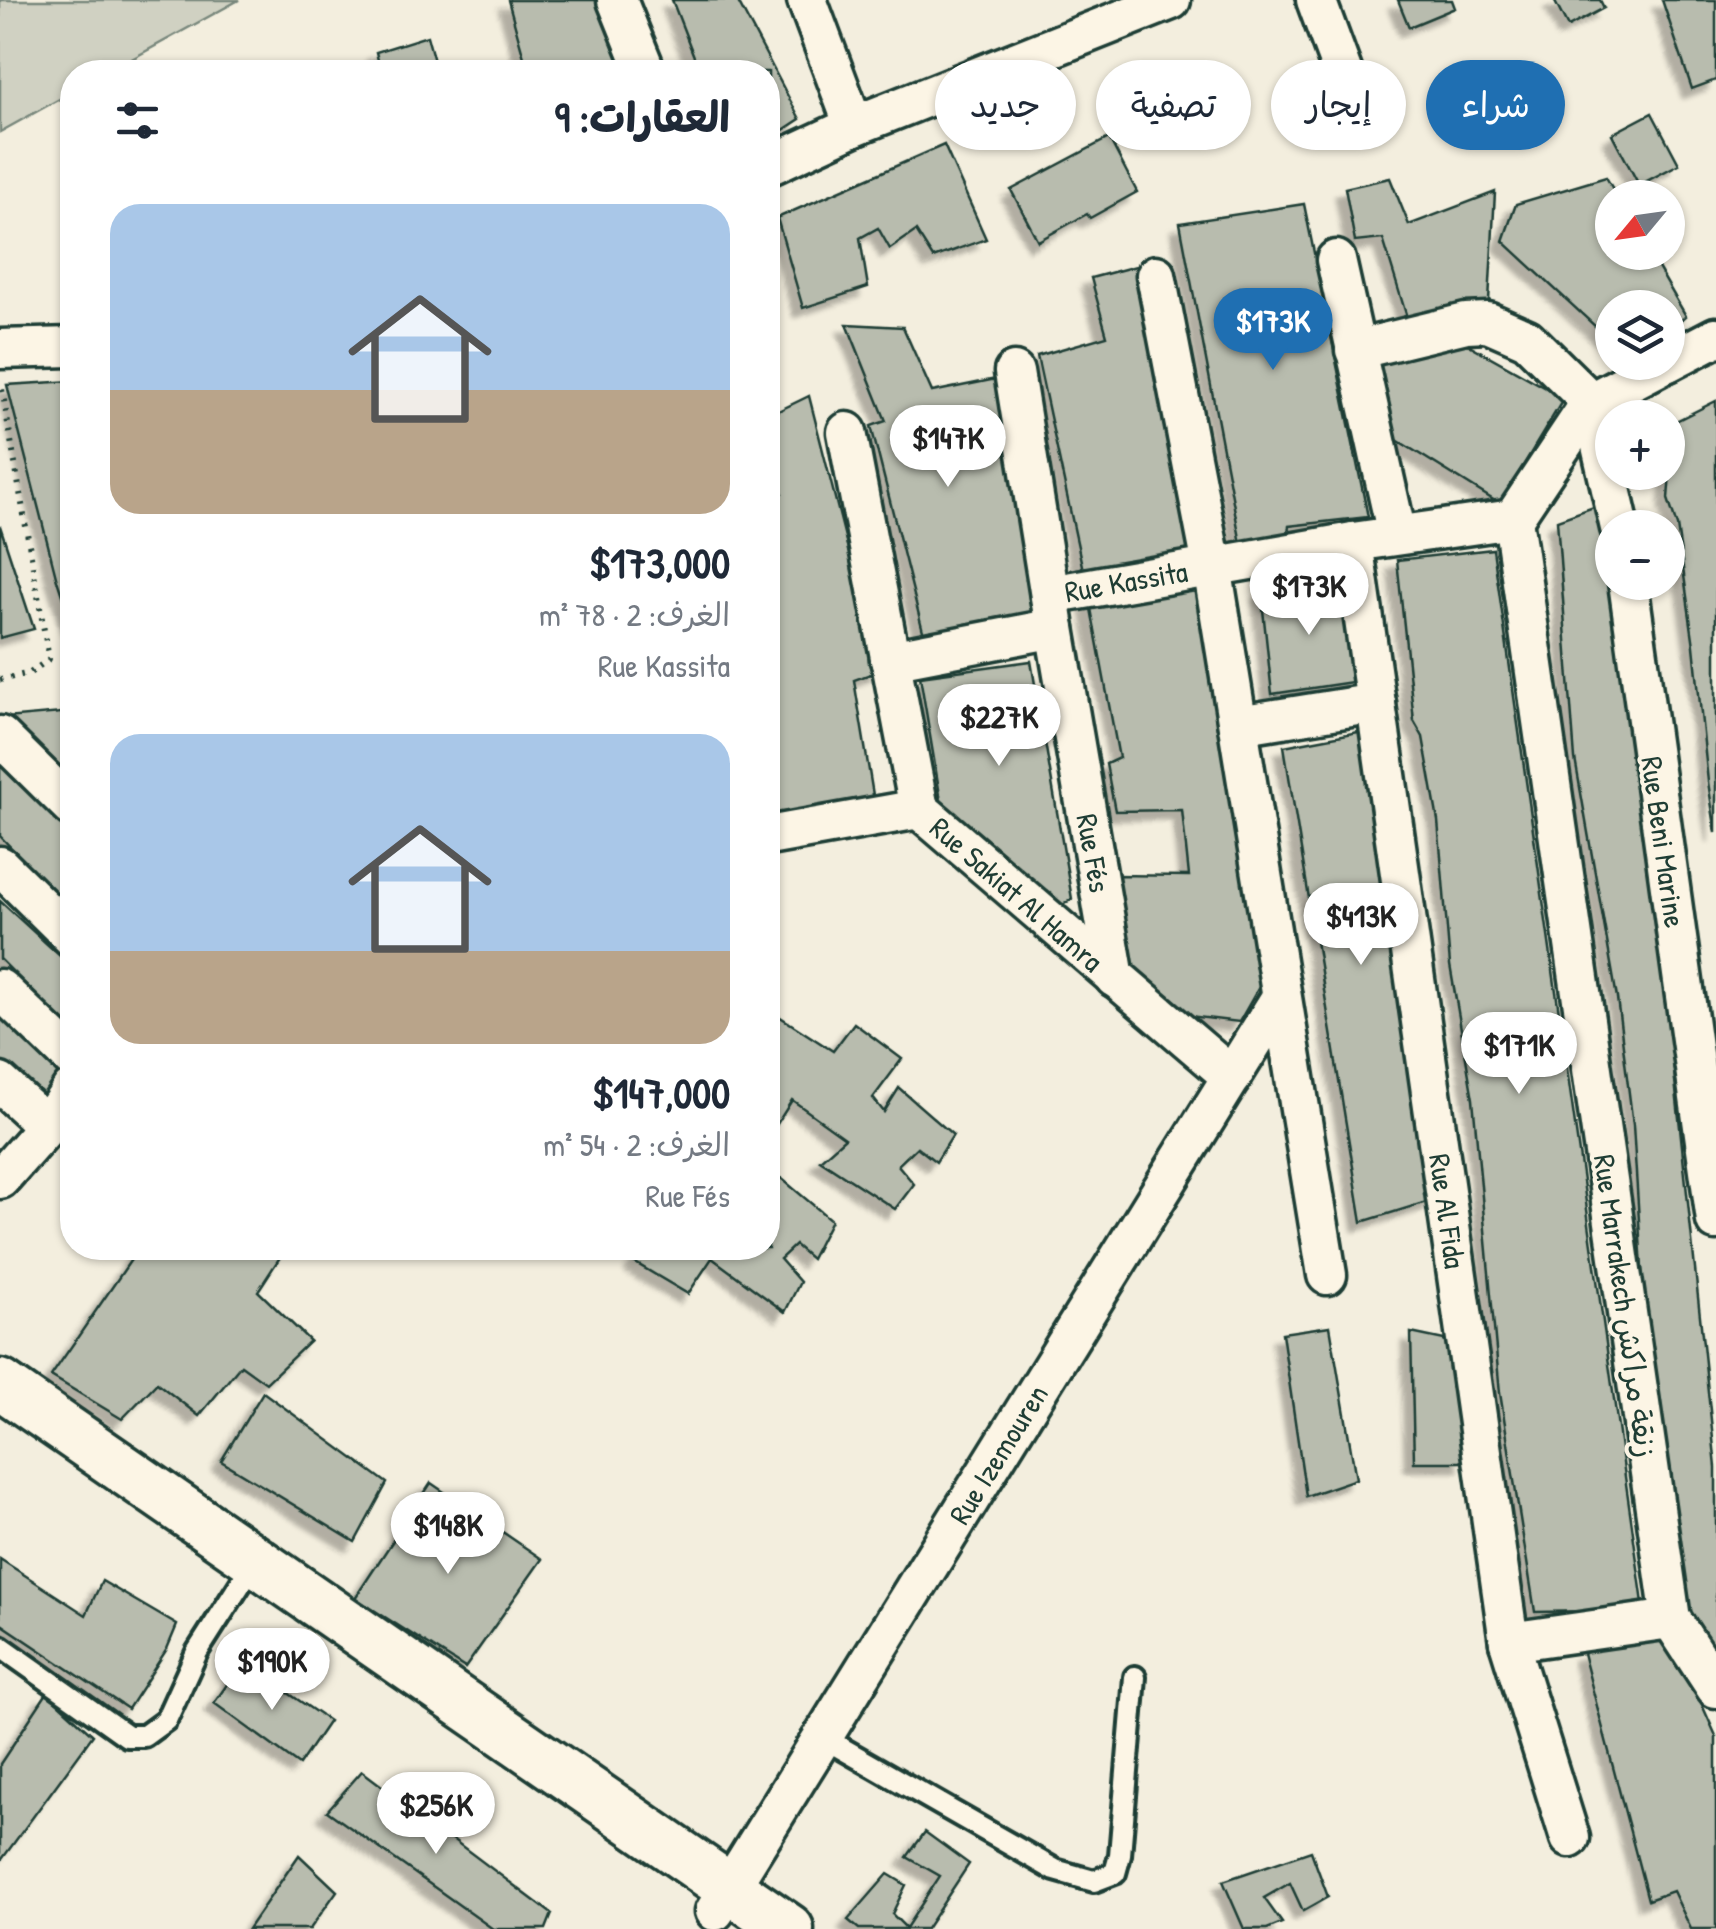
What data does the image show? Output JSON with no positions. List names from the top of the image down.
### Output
{
  "streets": {
    "street": [
      "Rue Kassita",
      "Rue Beni Marine",
      "Rue Fés",
      "Rue Sakiat Al Hamra",
      "Rue Al Fida",
      "Rue Marrakech زنقة مراكش",
      "Rue Izemouren"
    ]
  },
  "crossings": [
    ["Rue Kassita", "Rue Fés"],
    ["Rue Kassita", "Rue Al Fida"],
    ["Rue Kassita", "Rue Marrakech زنقة مراكش"],
    ["Rue Fés", "Rue Sakiat Al Hamra"],
    ["Rue Sakiat Al Hamra", "Rue Izemouren"]
  ],
  "north": "bottom left",
  "page": {
    "chip": [
      "شراء",
      "إيجار",
      "تصفية",
      "جديد"
    ],
    "heading": "العقارات: 9",
    "map_buttons": ["+", "−"],
    "list": [
      {
        "name": "$173,000",
        "note": "الغرف: 2 · 78 m² · Rue Kassita"
      },
      {
        "name": "$147,000",
        "note": "الغرف: 2 · 54 m² · Rue Fés"
      }
    ],
    "price": [
      "$173K",
      "$147K",
      "$173K",
      "$227K",
      "$413K",
      "$171K",
      "$148K",
      "$190K",
      "$256K"
    ]
  }
}
